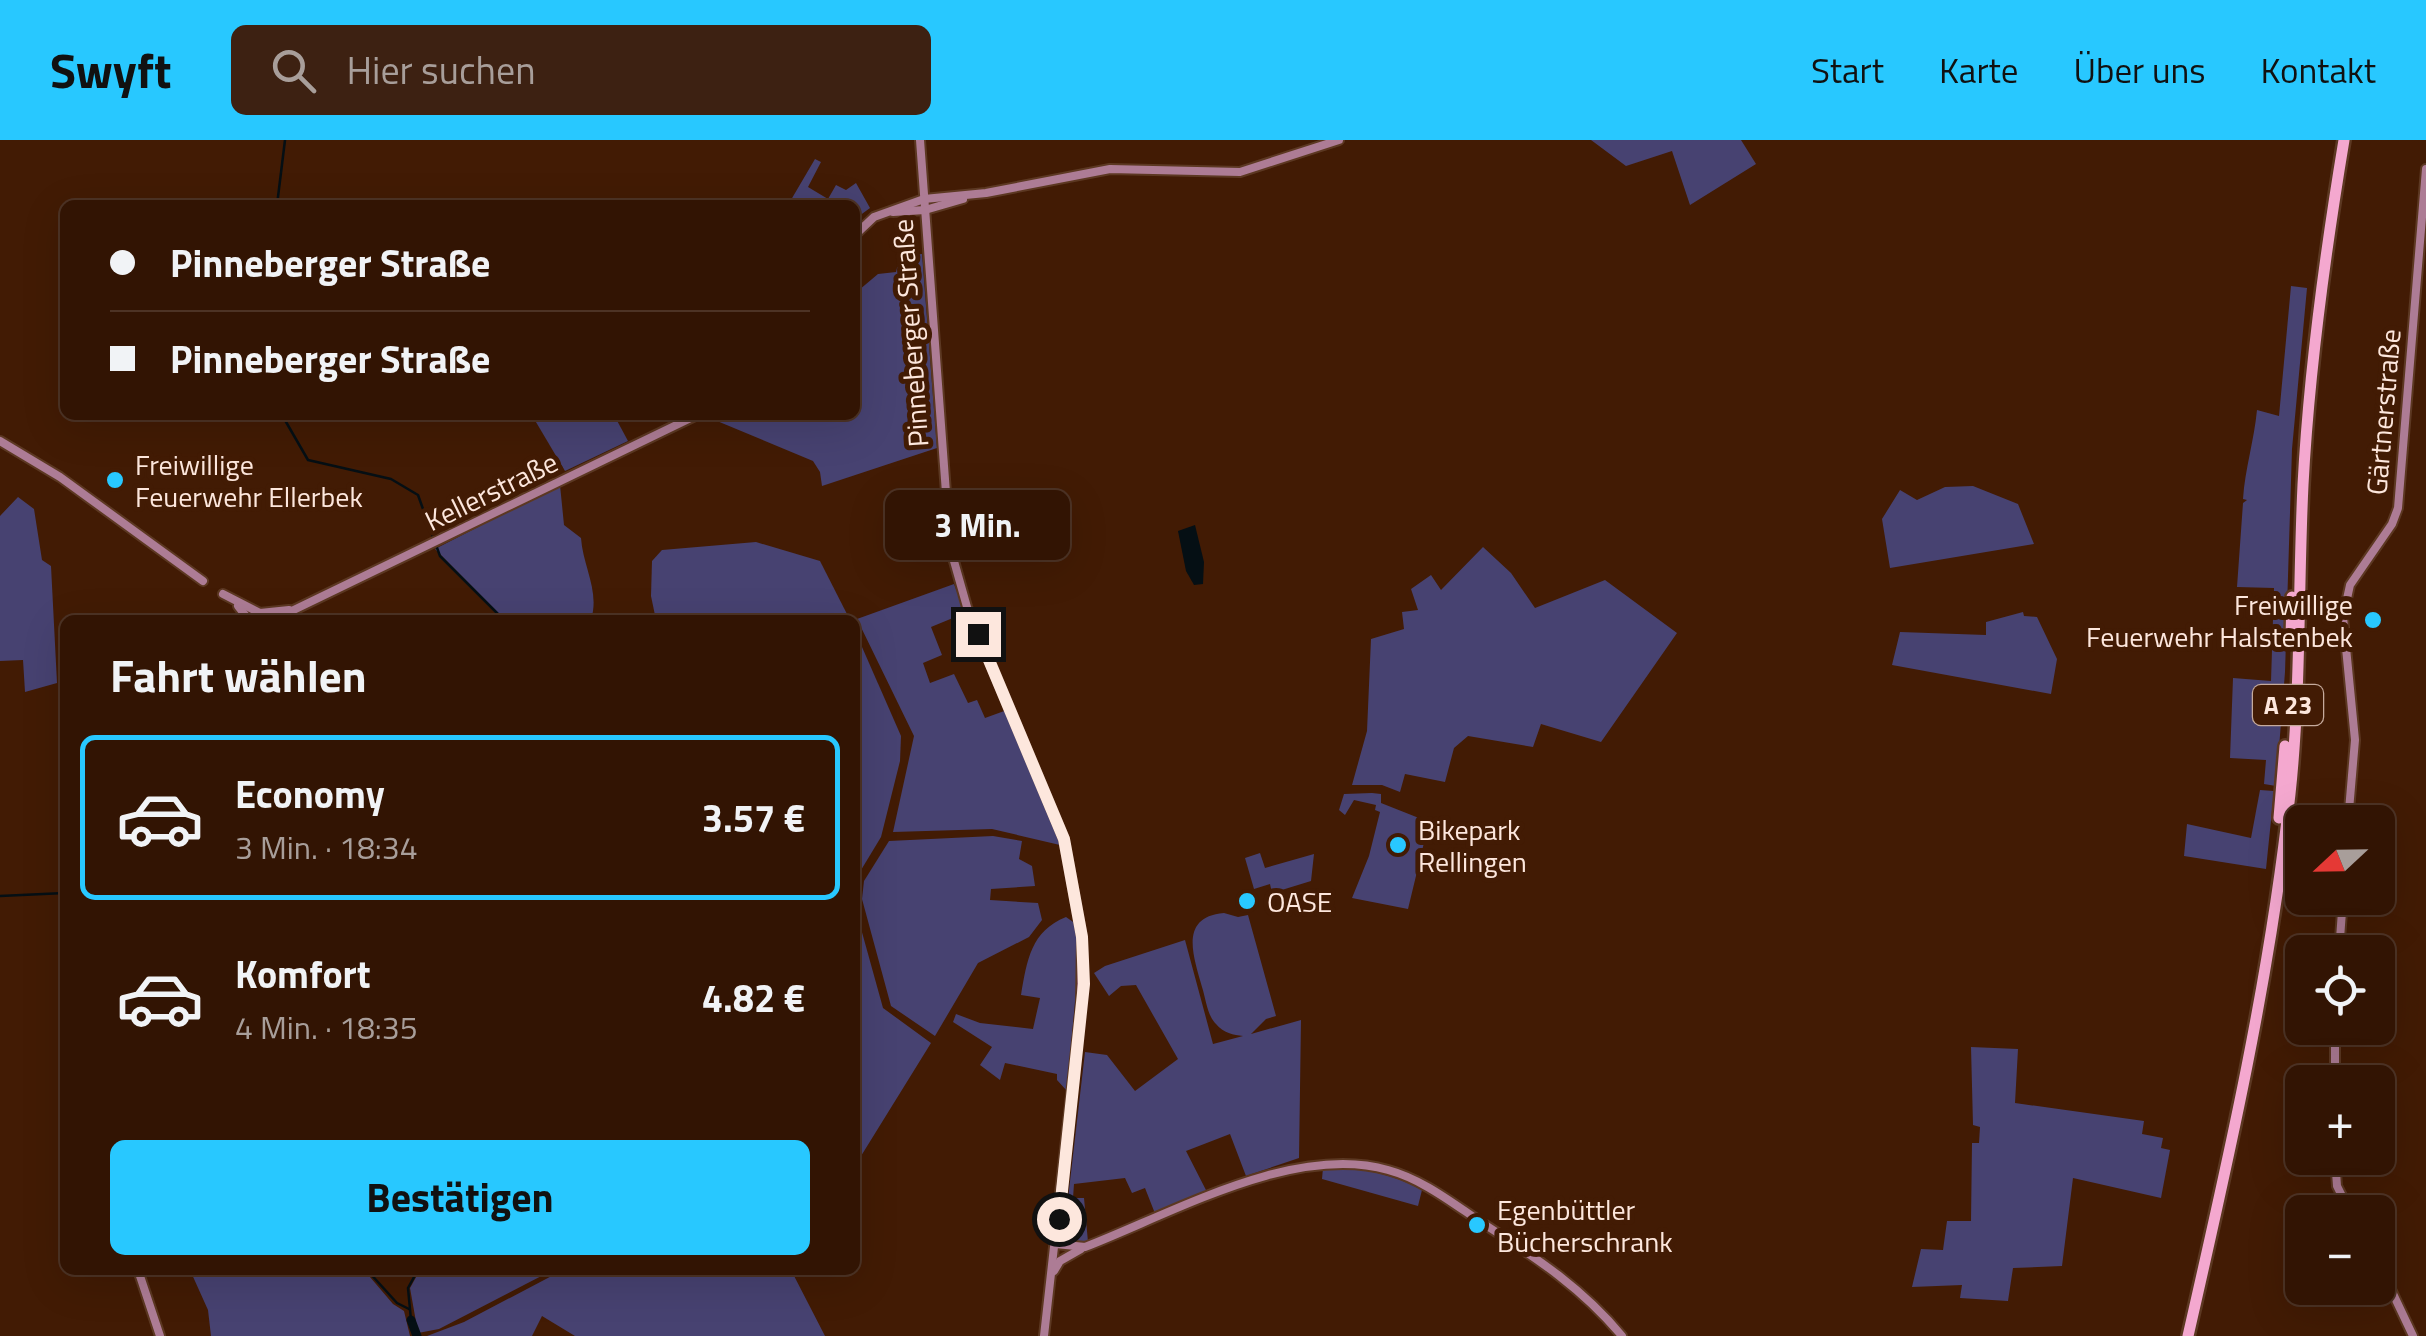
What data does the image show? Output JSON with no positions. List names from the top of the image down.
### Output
{
  "streets": {
    "highway": ["A 23"],
    "main road": ["Pinneberger Straße", "Gärtnerstraße", "Kellerstraße"]
  },
  "places": [
    "Freiwillige Feuerwehr Ellerbek",
    "Freiwillige Feuerwehr Halstenbek",
    "Bikepark Rellingen",
    "OASE",
    "Egenbüttler Bücherschrank"
  ],
  "north": "left",
  "page": {
    "header": "Swyft",
    "search": "Hier suchen",
    "nav": [
      "Start",
      "Karte",
      "Über uns",
      "Kontakt"
    ],
    "banner": ["Pinneberger Straße", "Pinneberger Straße"],
    "bubble": "3 Min.",
    "heading": "Fahrt wählen",
    "list": [
      {
        "name": "Economy",
        "note": "3 Min. · 18:34",
        "value": "3.57 €"
      },
      {
        "name": "Komfort",
        "note": "4 Min. · 18:35",
        "value": "4.82 €"
      }
    ],
    "map_buttons": ["+", "−"],
    "buttons": "Bestätigen"
  }
}
